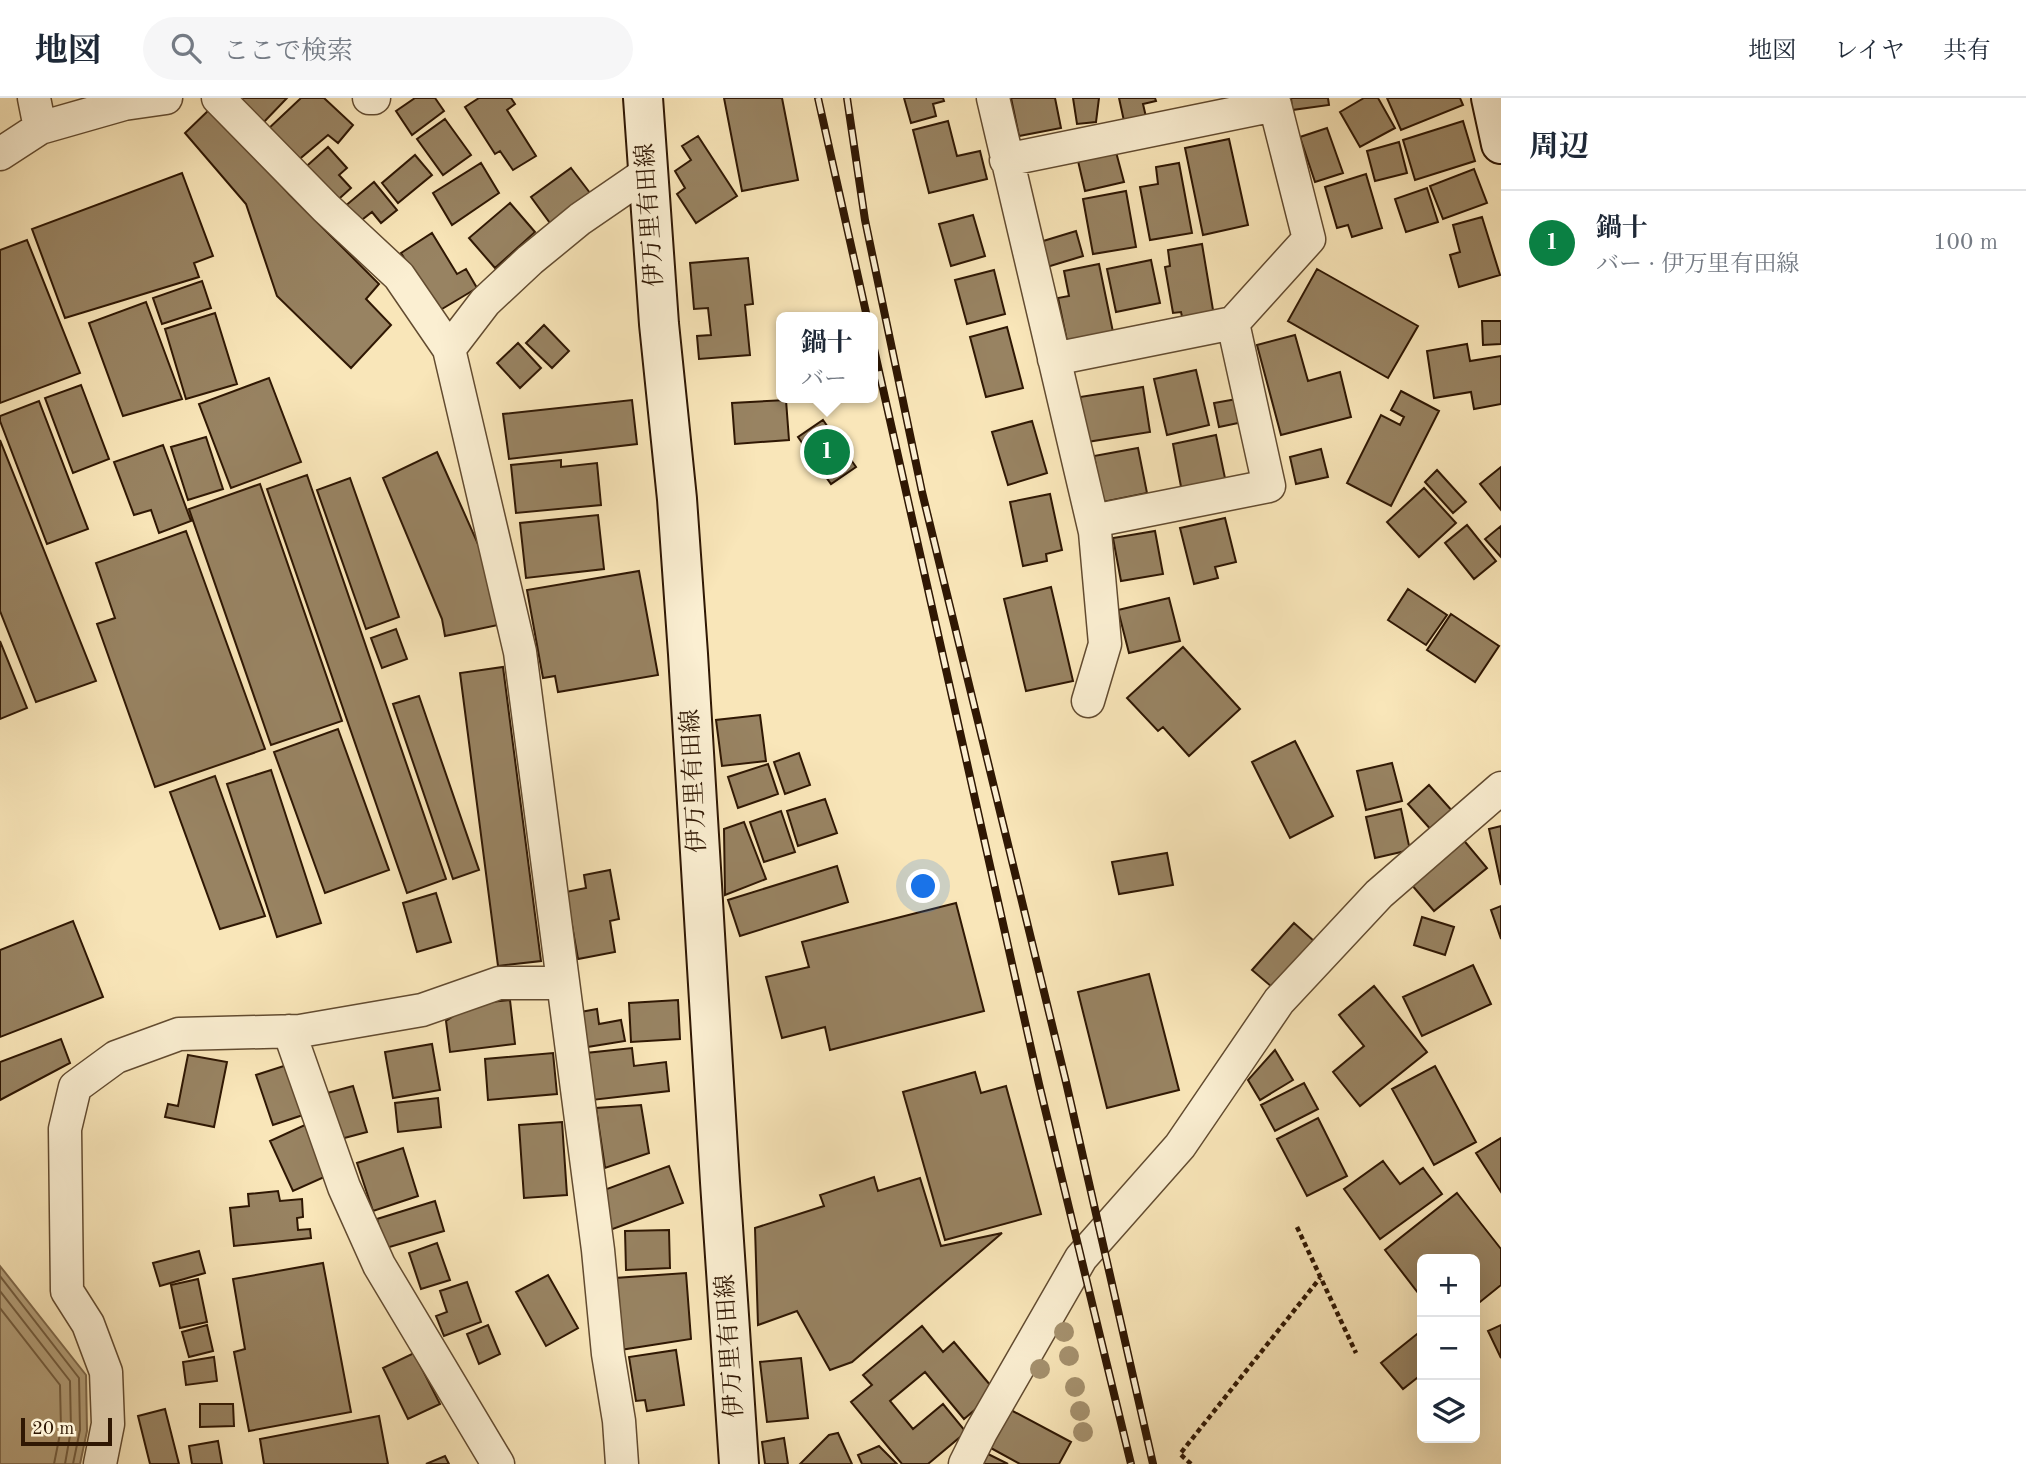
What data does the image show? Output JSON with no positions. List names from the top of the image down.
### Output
{
  "streets": {
    "main road": ["伊万里有田線"]
  },
  "scale_bar": "20 m",
  "page": {
    "header": "地図",
    "search": "ここで検索",
    "nav": ["地図", "レイヤ", "共有"],
    "heading": "周辺",
    "list": [
      {
        "mark": "1",
        "name": "鍋十",
        "note": "バー · 伊万里有田線",
        "value": "100 m"
      }
    ],
    "popup": ["鍋十", "バー"],
    "pins": "1",
    "map_buttons": ["+", "−"],
    "scale": "20 m"
  }
}
